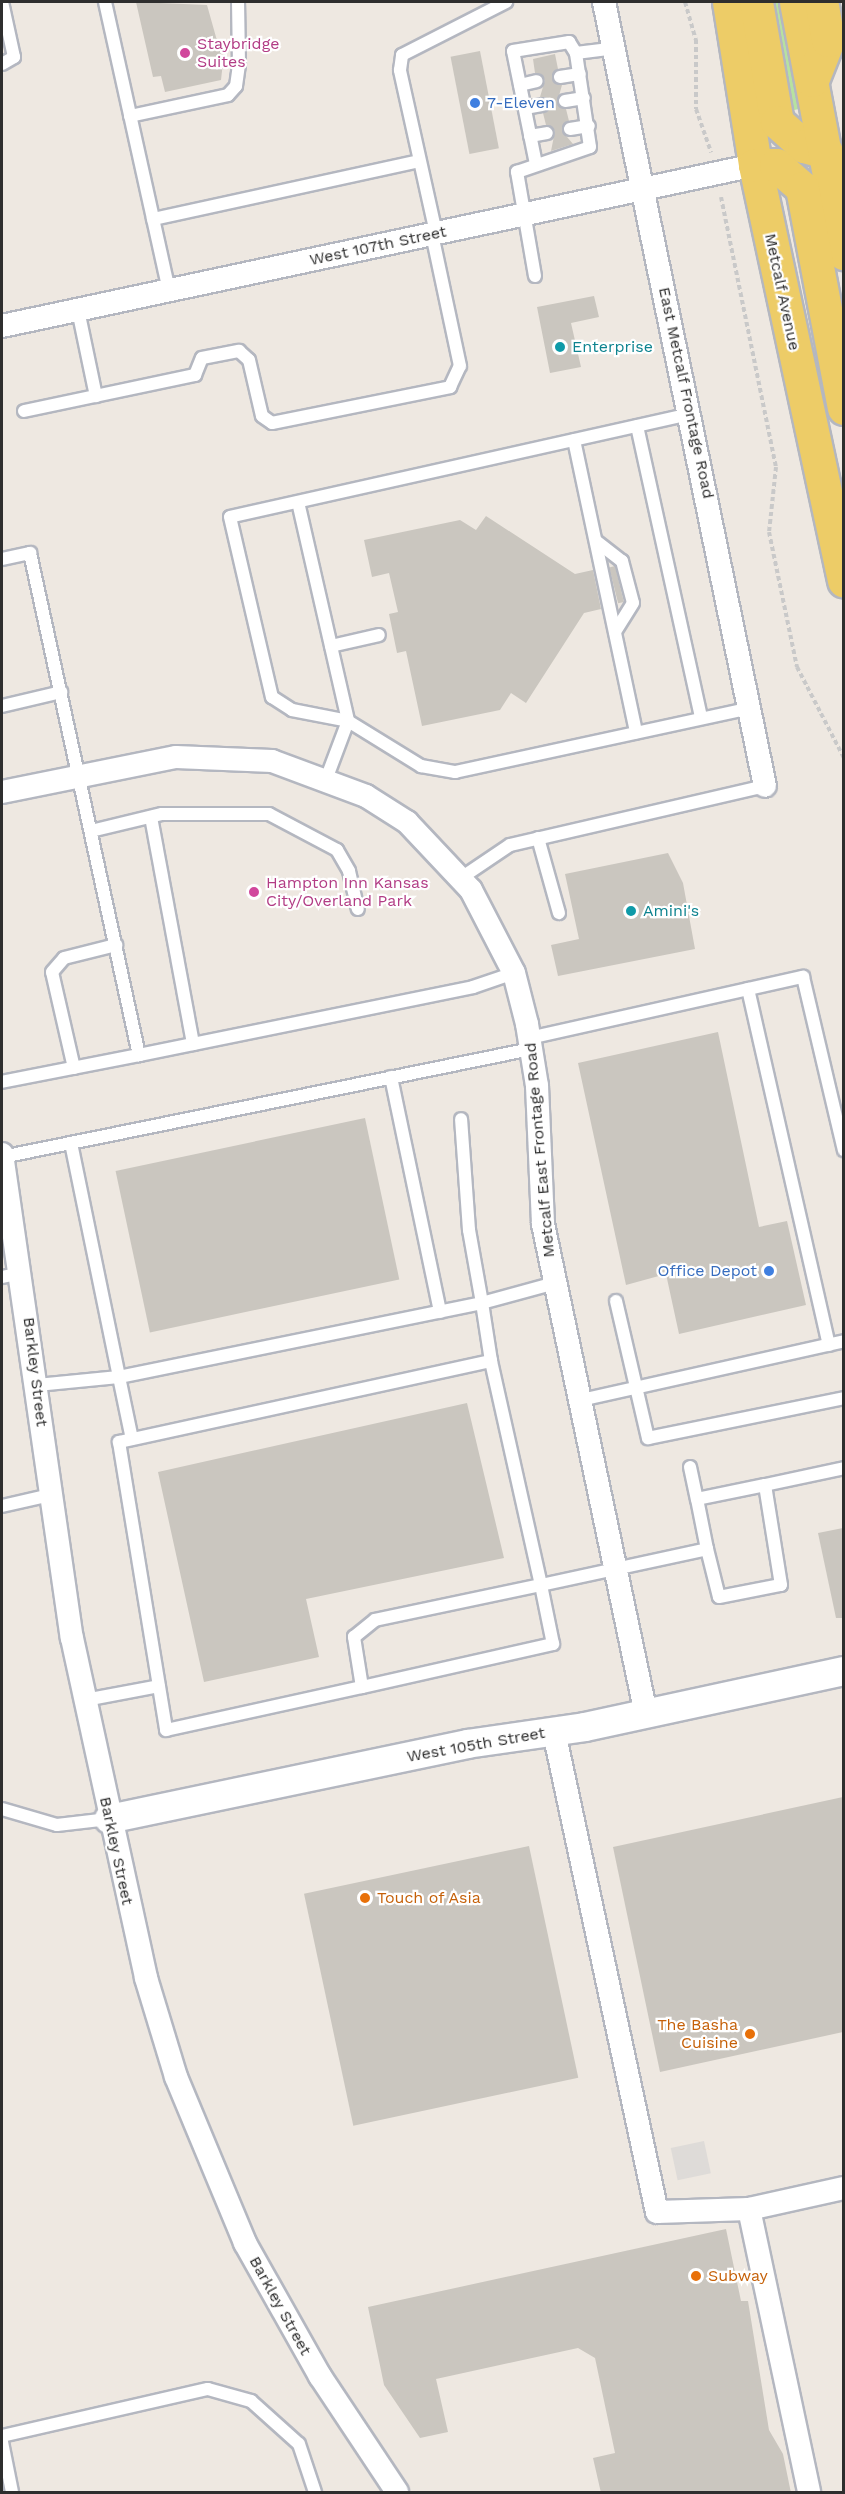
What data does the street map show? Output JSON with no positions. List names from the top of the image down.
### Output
{
  "streets": {
    "main road": ["Metcalf Avenue"],
    "street": [
      "West 107th Street",
      "East Metcalf Frontage Road",
      "Metcalf East Frontage Road",
      "Barkley Street",
      "West 105th Street"
    ]
  },
  "crossings": [
    ["West 107th Street", "Metcalf Avenue"],
    ["West 107th Street", "East Metcalf Frontage Road"],
    ["Metcalf East Frontage Road", "West 105th Street"],
    ["Barkley Street", "West 105th Street"]
  ],
  "places": [
    "Staybridge Suites",
    "7-Eleven",
    "Enterprise",
    "Hampton Inn Kansas City/Overland Park",
    "Amini's",
    "Office Depot",
    "Touch of Asia",
    "The Basha Cuisine",
    "Subway"
  ]
}
